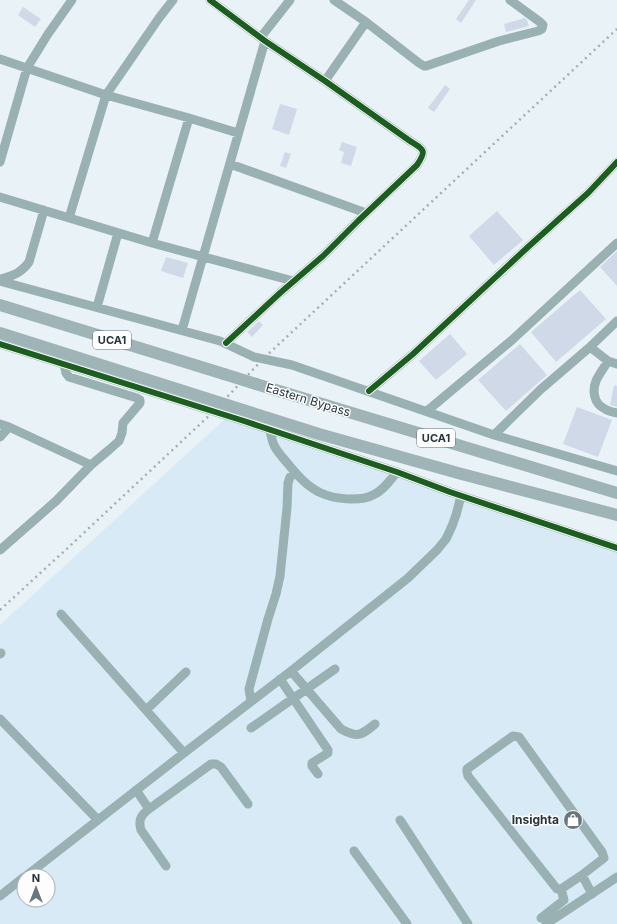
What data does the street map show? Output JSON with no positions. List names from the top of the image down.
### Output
{
  "streets": {
    "main road": ["UCA1", "Eastern Bypass"]
  },
  "places": {
    "shop": ["Insighta"]
  },
  "north": "top"
}
